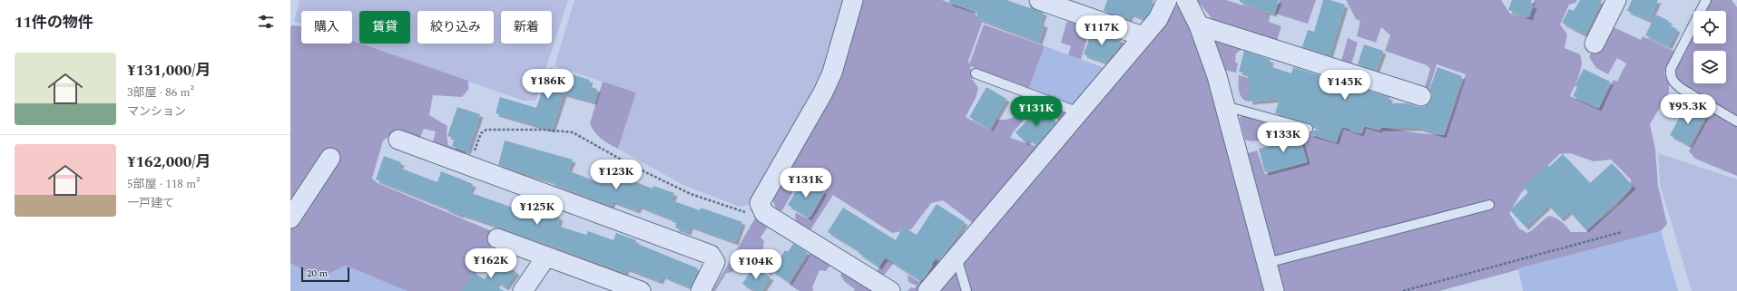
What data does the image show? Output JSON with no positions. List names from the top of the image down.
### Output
{
  "scale_bar": "20 m",
  "page": {
    "heading": "11件の物件",
    "chip": [
      "購入",
      "賃貸",
      "絞り込み",
      "新着"
    ],
    "price": [
      "¥117K",
      "¥186K",
      "¥145K",
      "¥95.3K",
      "¥131K",
      "¥133K",
      "¥123K",
      "¥131K",
      "¥125K",
      "¥162K",
      "¥104K"
    ],
    "list": [
      {
        "name": "¥131,000/月",
        "note": "3部屋 · 86 m² · マンション"
      },
      {
        "name": "¥162,000/月",
        "note": "5部屋 · 118 m² · 一戸建て"
      }
    ],
    "scale": "20 m"
  }
}
